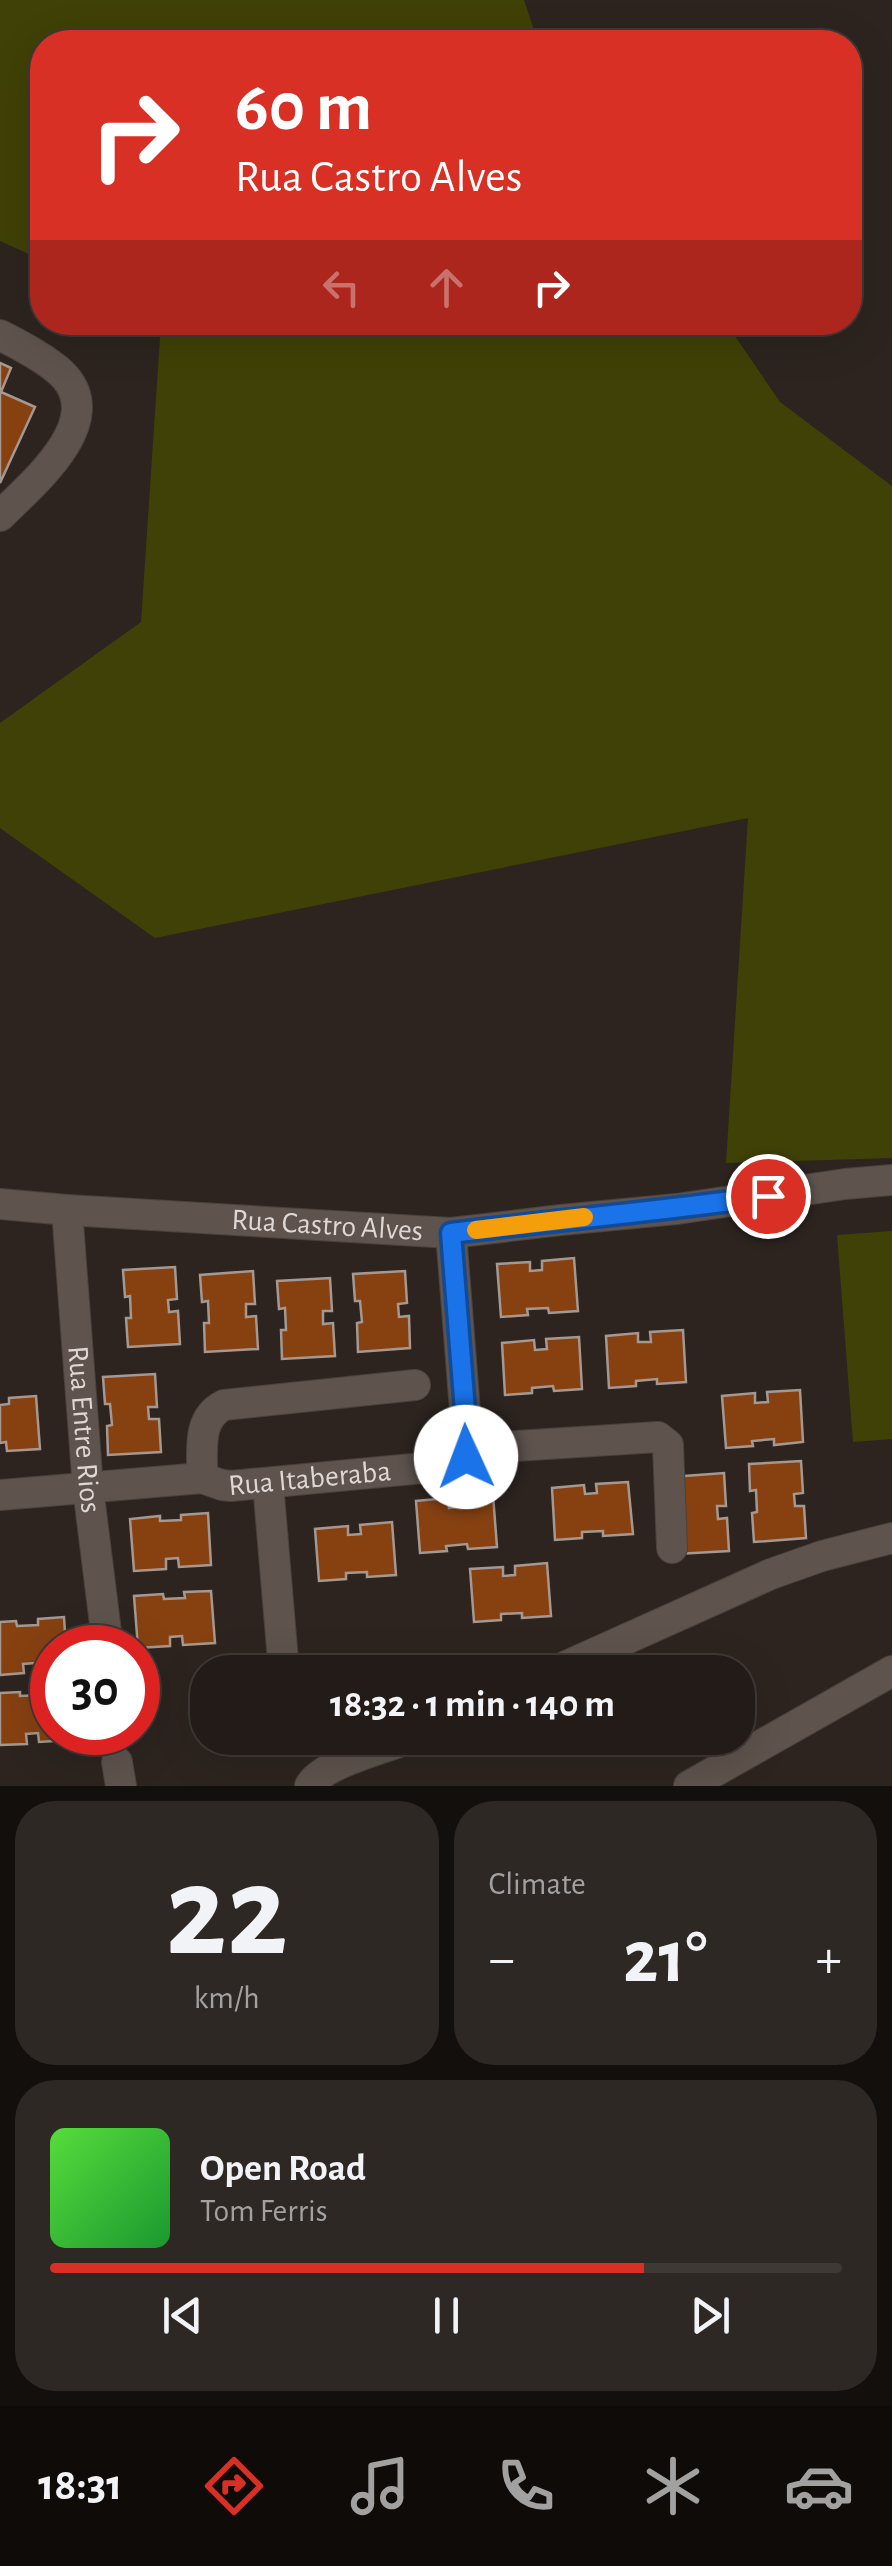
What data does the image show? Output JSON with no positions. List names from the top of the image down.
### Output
{
  "streets": {
    "street": ["Rua Castro Alves", "Rua Entre Rios", "Rua Itaberaba"]
  },
  "crossings": [
    ["Rua Castro Alves", "Rua Entre Rios"],
    ["Rua Entre Rios", "Rua Itaberaba"]
  ],
  "page": {
    "turn": ["60 m", "Rua Castro Alves"],
    "limit": "30",
    "trip": "18:32 · 1 min · 140 m",
    "tile": [
      ["22", "km/h"],
      "Climate"
    ],
    "heat": ["−", "21°", "+"],
    "song": ["Open Road", "Tom Ferris"],
    "tabs": "18:31"
  }
}
